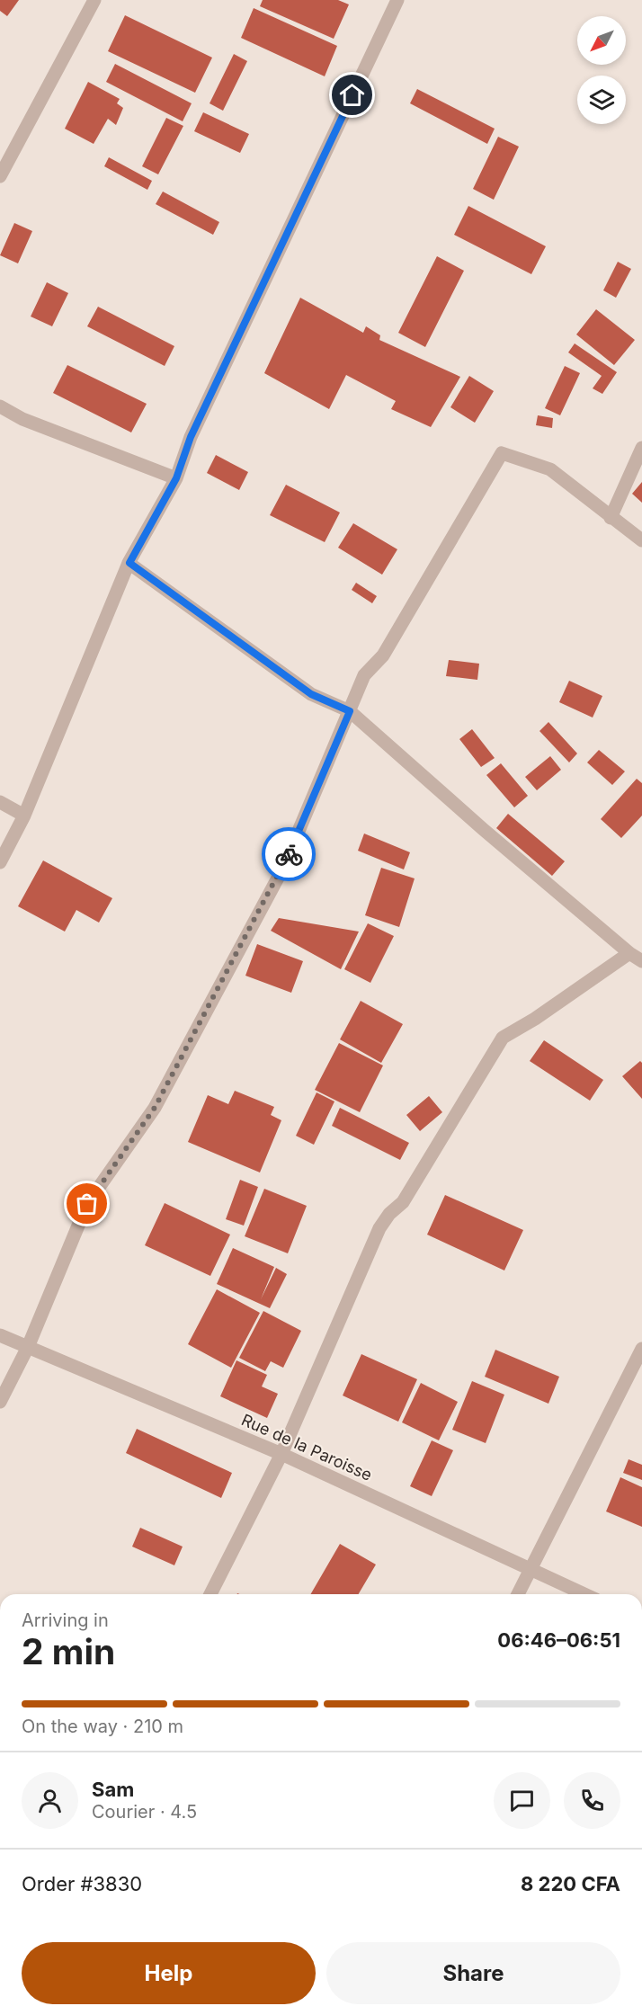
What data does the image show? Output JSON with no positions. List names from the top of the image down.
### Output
{
  "streets": {
    "street": ["Rue de la Paroisse"]
  },
  "north": "bottom left",
  "page": {
    "heading": ["2 min", "Arriving in", "06:46–06:51"],
    "panel": [
      "Sam",
      "Courier · 4.5",
      "Order #3830",
      "8 220 CFA"
    ],
    "bar": "On the way · 210 m",
    "buttons": ["Help", "Share"]
  }
}
